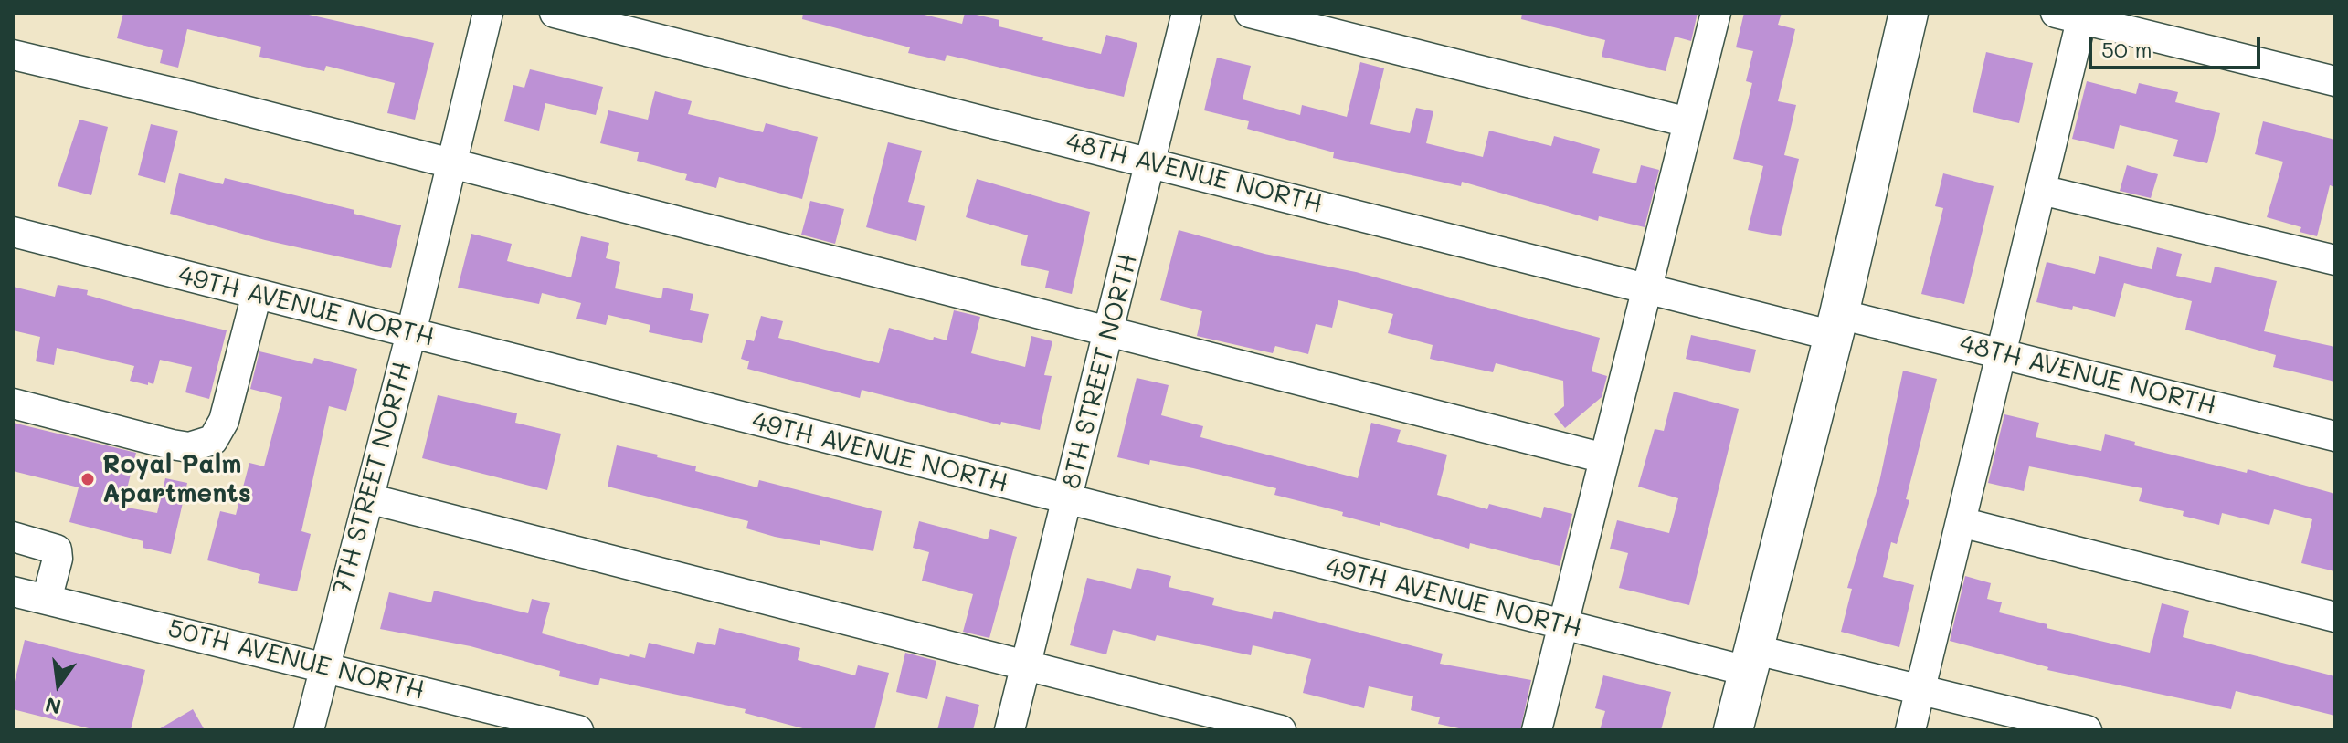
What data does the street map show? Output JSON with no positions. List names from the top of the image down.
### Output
{
  "streets": {
    "street": [
      "48TH AVENUE NORTH",
      "49TH AVENUE NORTH",
      "8TH STREET NORTH",
      "7TH STREET NORTH",
      "50TH AVENUE NORTH"
    ]
  },
  "crossings": [
    ["48TH AVENUE NORTH", "8TH STREET NORTH"],
    ["49TH AVENUE NORTH", "8TH STREET NORTH"],
    ["49TH AVENUE NORTH", "7TH STREET NORTH"],
    ["7TH STREET NORTH", "50TH AVENUE NORTH"]
  ],
  "places": ["Royal Palm Apartments"],
  "scale_bar": "50 m",
  "north": "bottom"
}
